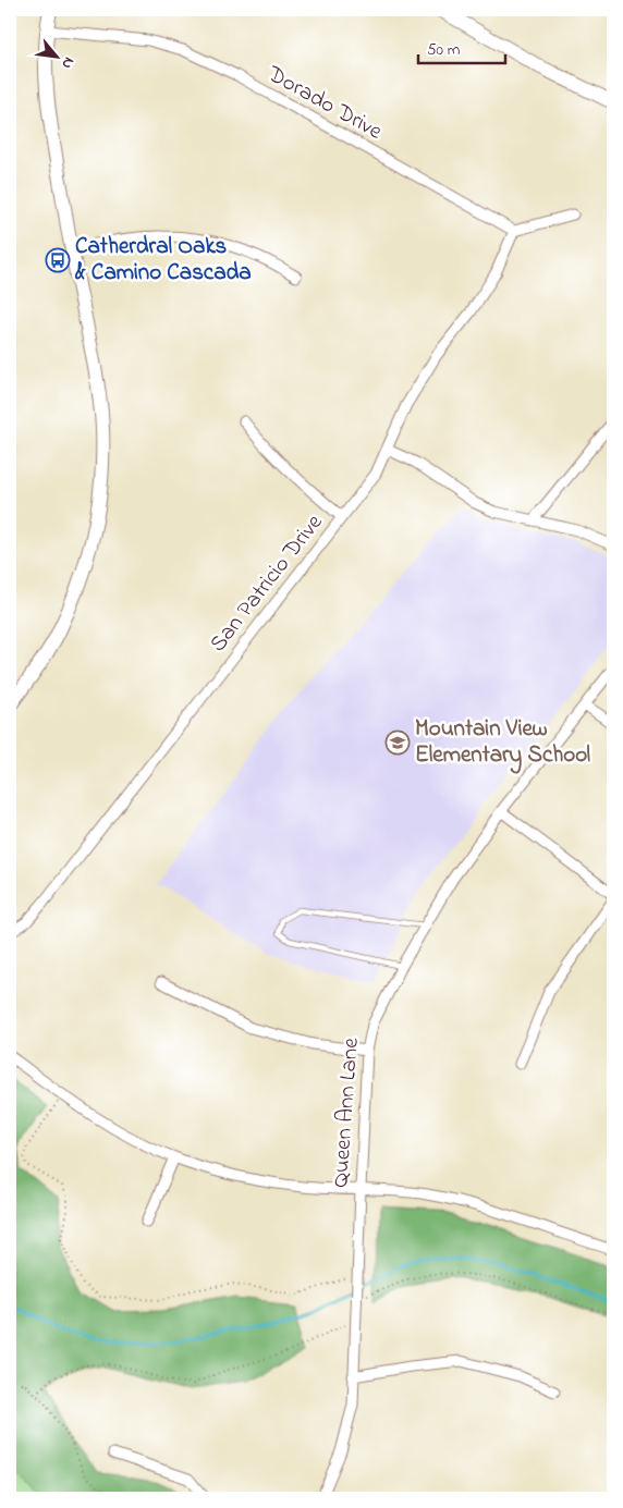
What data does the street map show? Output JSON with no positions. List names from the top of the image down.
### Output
{
  "streets": {
    "street": ["Dorado Drive", "San Patricio Drive", "Queen Ann Lane"]
  },
  "crossings": [
    ["Dorado Drive", "San Patricio Drive"]
  ],
  "places": {
    "bus stop": ["Catherdral Oaks & Camino Cascada"],
    "school or university": ["Mountain View Elementary School"]
  },
  "scale_bar": "50 m",
  "north": "bottom right"
}
